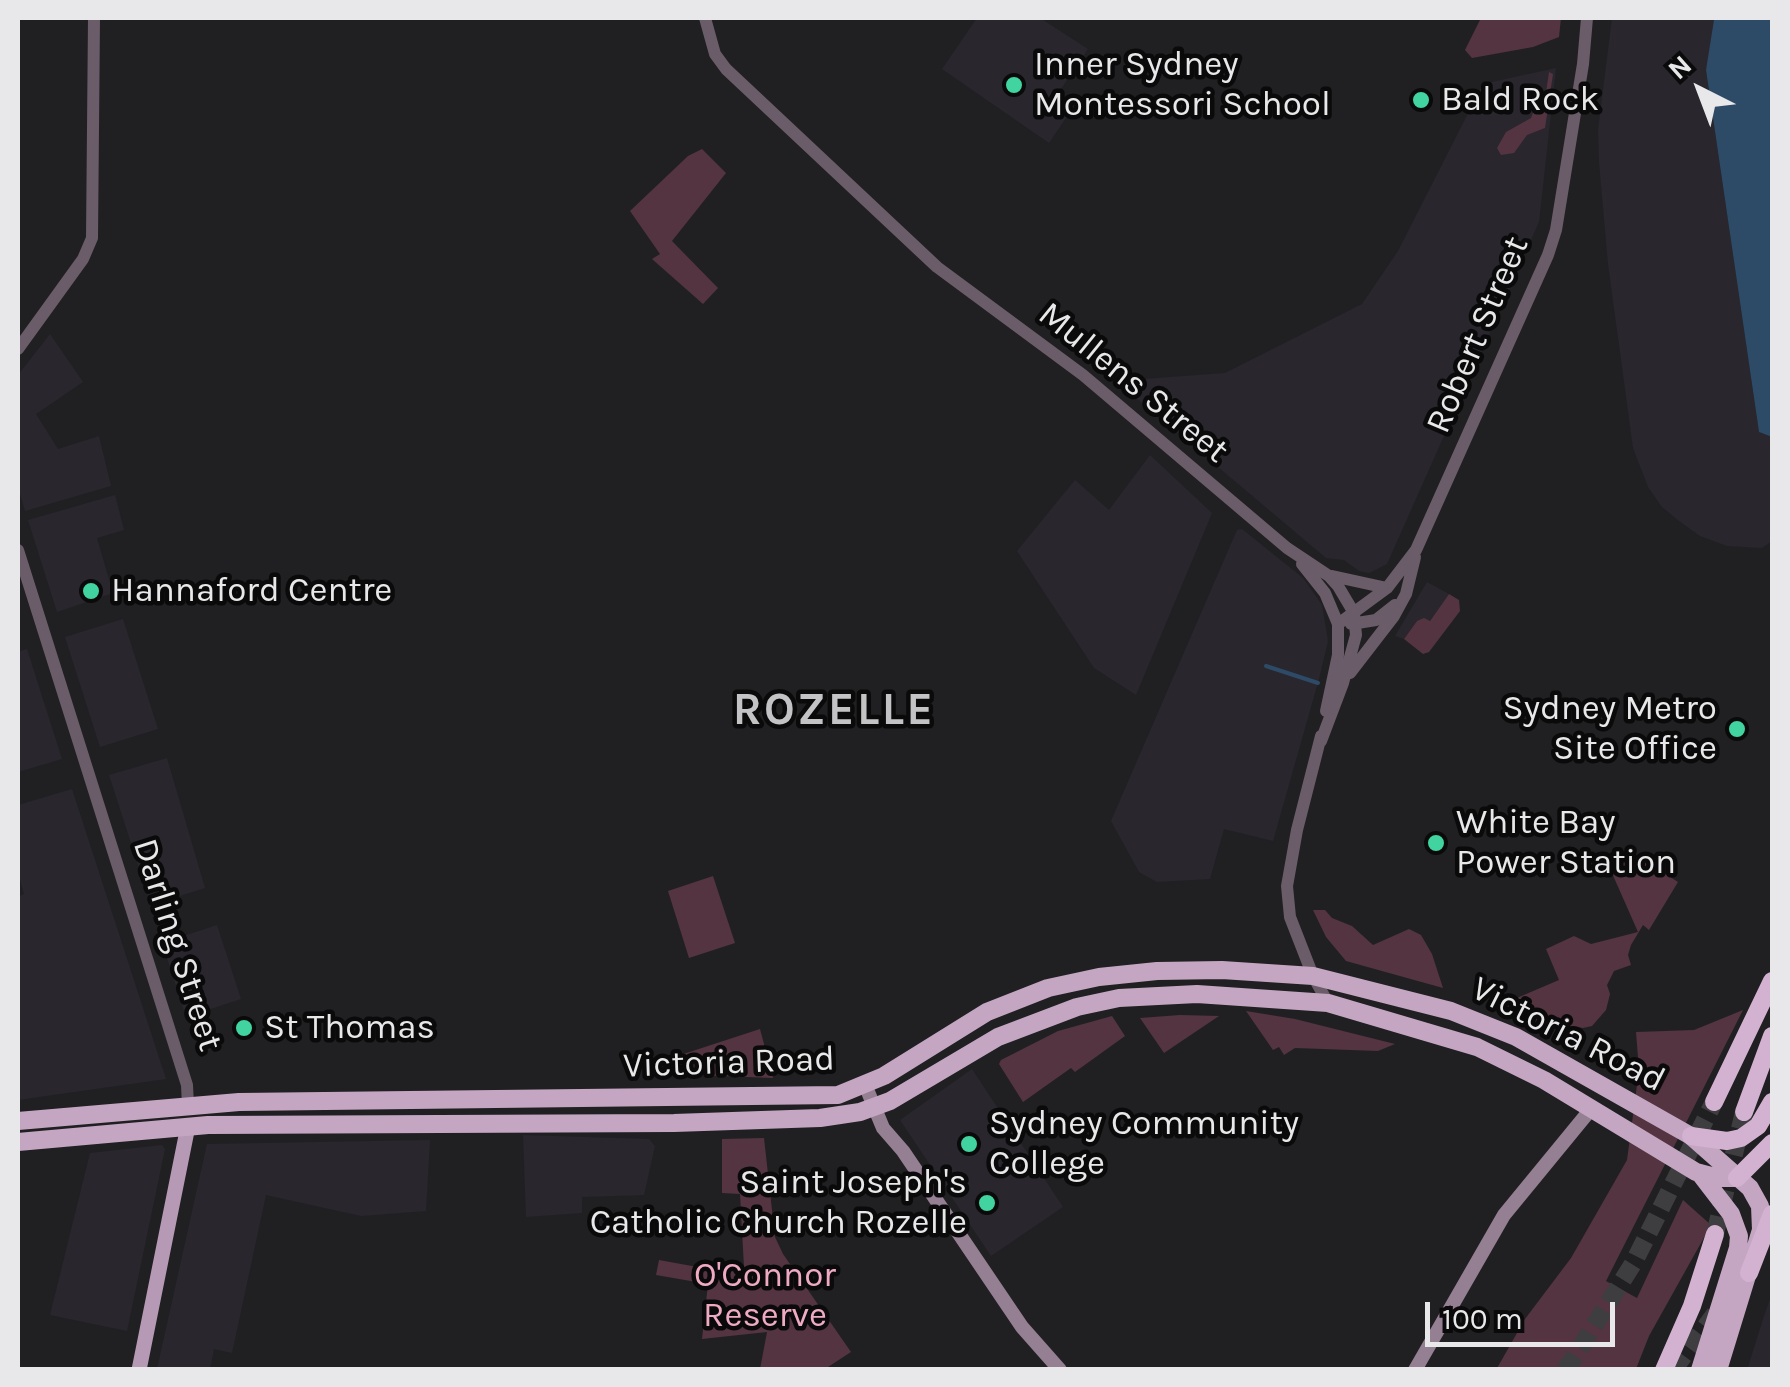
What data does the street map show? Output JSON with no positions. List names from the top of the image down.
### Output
{
  "streets": {
    "highway": ["Darling Street", "Victoria Road"],
    "street": ["Robert Street", "Mullens Street"]
  },
  "crossings": [
    ["Robert Street", "Mullens Street"],
    ["Darling Street", "Victoria Road"]
  ],
  "districts": ["ROZELLE"],
  "parks": ["O'Connor Reserve"],
  "places": [
    "Inner Sydney Montessori School",
    "Bald Rock",
    "Hannaford Centre",
    "Sydney Metro Site Office",
    "White Bay Power Station",
    "St Thomas",
    "Sydney Community College",
    "Saint Joseph's Catholic Church Rozelle"
  ],
  "scale_bar": "100 m",
  "north": "top left"
}
